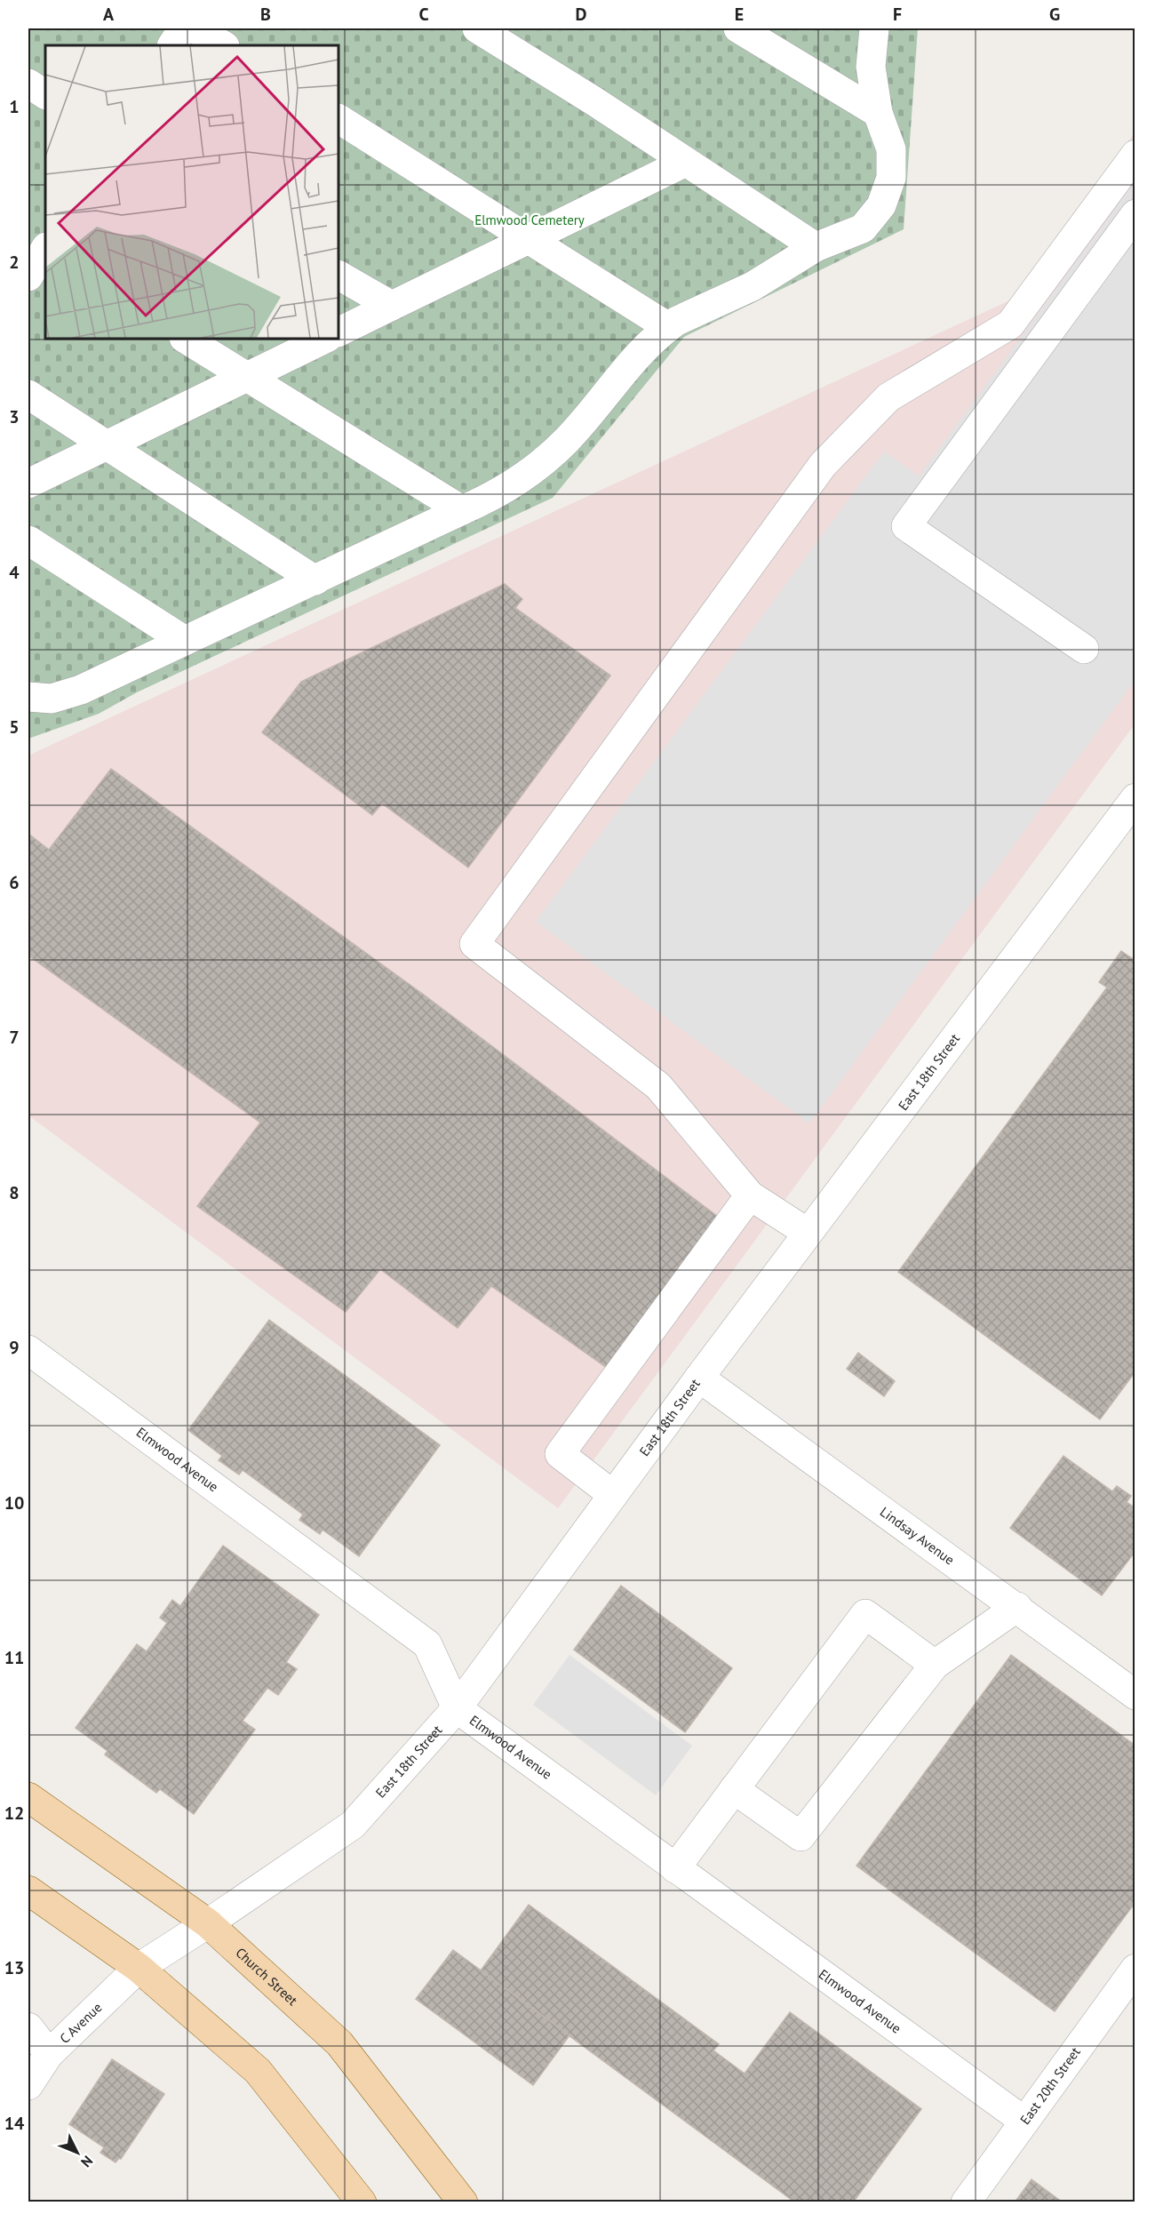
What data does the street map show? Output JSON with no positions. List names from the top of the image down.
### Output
{
  "streets": {
    "main road": ["Church Street"],
    "street": [
      "East 18th Street",
      "Elmwood Avenue",
      "Lindsay Avenue",
      "C Avenue",
      "East 20th Street"
    ]
  },
  "crossings": [
    ["East 18th Street", "Elmwood Avenue"],
    ["East 18th Street", "Lindsay Avenue"],
    ["East 18th Street", "Church Street"],
    ["East 18th Street", "C Avenue"],
    ["Elmwood Avenue", "East 20th Street"]
  ],
  "parks": ["Elmwood Cemetery"],
  "north": "bottom right",
  "grid": {
    "columns": [
      "A",
      "B",
      "C",
      "D",
      "E",
      "F",
      "G"
    ],
    "rows": [
      "1",
      "2",
      "3",
      "4",
      "5",
      "6",
      "7",
      "8",
      "9",
      "10",
      "11",
      "12",
      "13",
      "14"
    ]
  }
}
